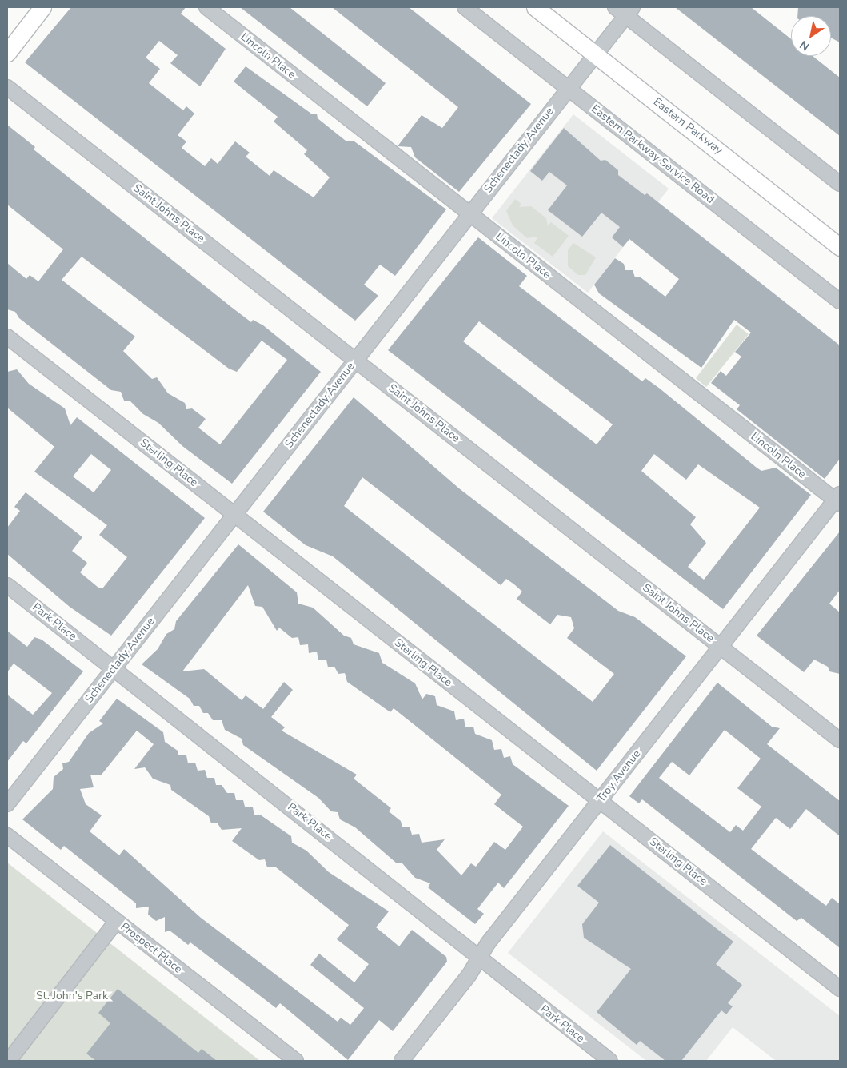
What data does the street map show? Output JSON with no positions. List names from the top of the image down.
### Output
{
  "streets": {
    "main road": ["Eastern Parkway"],
    "street": [
      "Lincoln Place",
      "Schenectady Avenue",
      "Eastern Parkway Service Road",
      "Saint Johns Place",
      "Sterling Place",
      "Park Place",
      "Troy Avenue",
      "Prospect Place"
    ]
  },
  "crossings": [
    ["Lincoln Place", "Schenectady Avenue"],
    ["Lincoln Place", "Troy Avenue"],
    ["Eastern Parkway", "Schenectady Avenue"],
    ["Schenectady Avenue", "Eastern Parkway Service Road"],
    ["Schenectady Avenue", "Saint Johns Place"],
    ["Schenectady Avenue", "Sterling Place"],
    ["Schenectady Avenue", "Park Place"],
    ["Saint Johns Place", "Troy Avenue"],
    ["Sterling Place", "Troy Avenue"],
    ["Park Place", "Troy Avenue"]
  ],
  "parks": ["St. John's Park"],
  "north": "bottom left"
}
